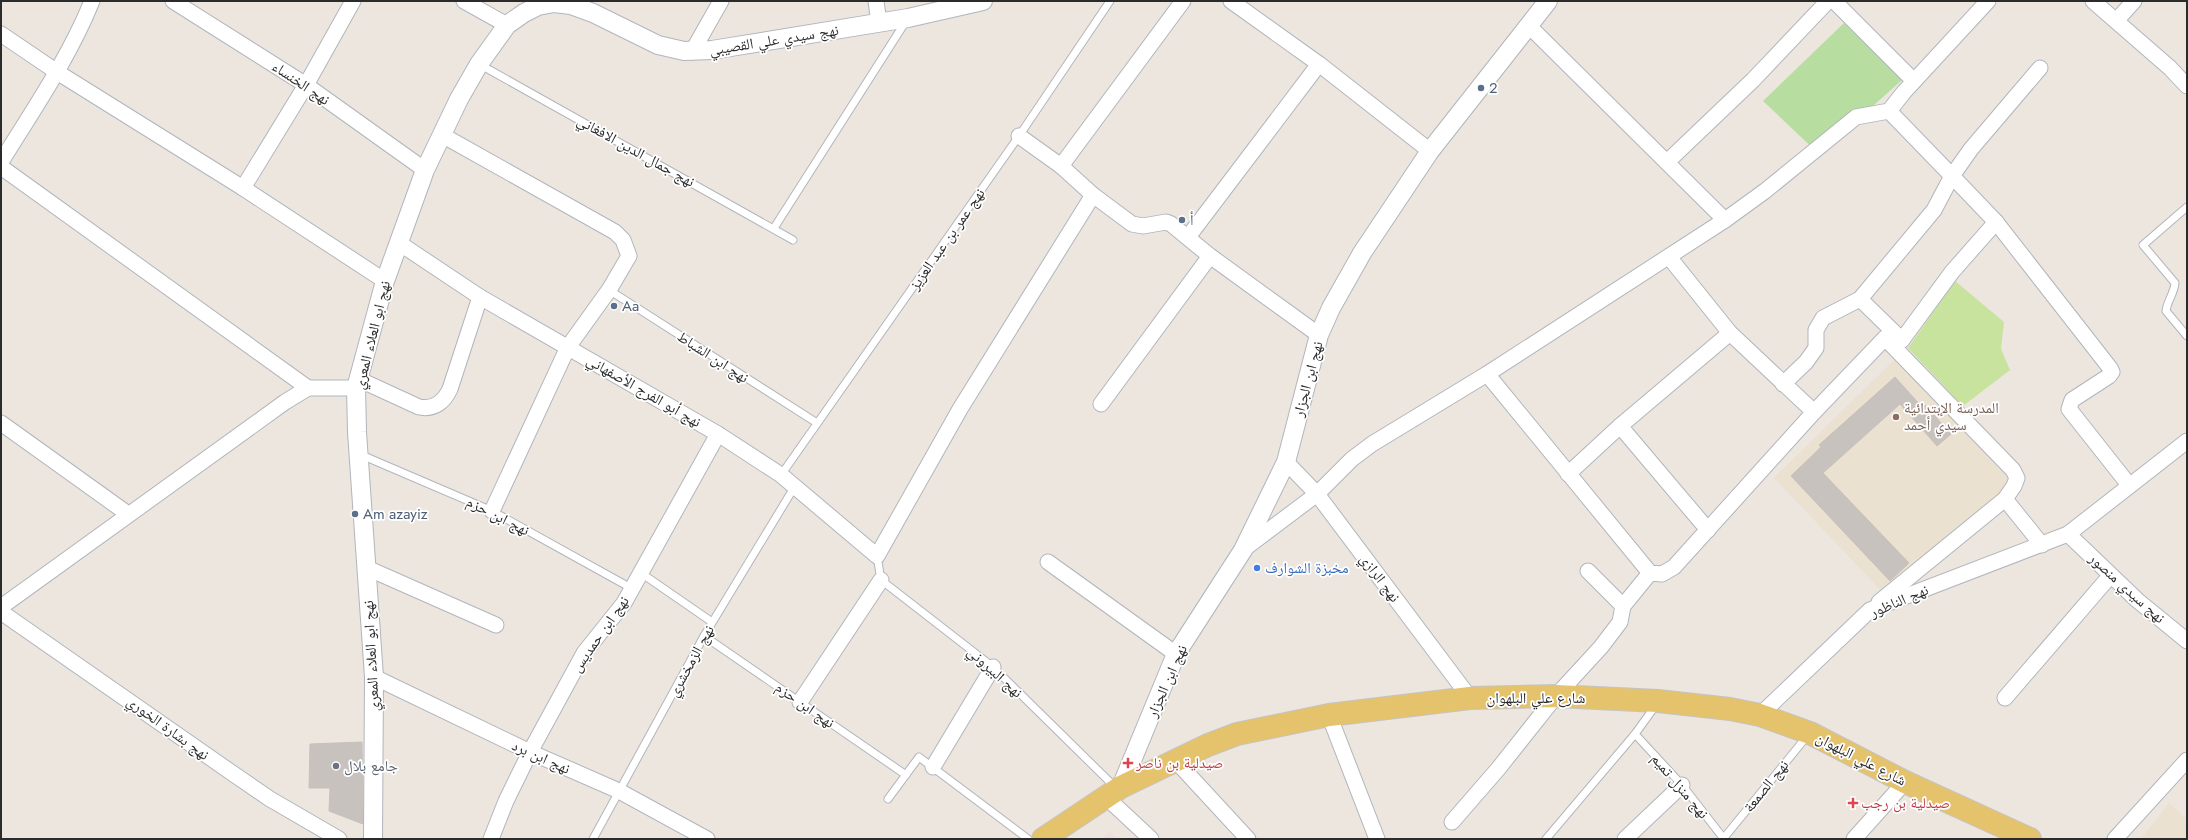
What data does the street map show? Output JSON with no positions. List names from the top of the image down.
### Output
{
  "streets": {
    "main road": ["شارع علي البلهوان"],
    "street": [
      "نهج سيدي علي القصيبي",
      "نهج الخنساء",
      "نهج ابو العلاء المعري",
      "نهج ابن الجزار",
      "نهج أبو الفرج الأصفهاني",
      "نهج الرازي",
      "نهج سيدي منصور",
      "نهج الناظور",
      "نهج ابن حمديس",
      "نهج بشارة الخوري",
      "نهج ابن برد"
    ],
    "lane": [
      "نهج جمال الدين الافغاني",
      "نهج عمر بن عبد العزيز",
      "نهج ابن الشباط",
      "نهج ابن حزم",
      "نهج الزمخشري",
      "نهج البيروني",
      "نهج منزل تميم",
      "نهج الصمعة"
    ]
  },
  "crossings": [
    ["نهج سيدي علي القصيبي", "نهج ابو العلاء المعري"],
    ["نهج الخنساء", "نهج ابو العلاء المعري"],
    ["نهج جمال الدين الافغاني", "نهج ابو العلاء المعري"],
    ["نهج عمر بن عبد العزيز", "نهج ابن الشباط"],
    ["نهج عمر بن عبد العزيز", "نهج أبو الفرج الأصفهاني"],
    ["نهج ابو العلاء المعري", "نهج أبو الفرج الأصفهاني"],
    ["نهج ابو العلاء المعري", "نهج ابن حزم"],
    ["نهج ابو العلاء المعري", "نهج ابن برد"],
    ["نهج ابن الجزار", "نهج الرازي"],
    ["نهج ابن الجزار", "نهج البيروني"],
    ["نهج ابن الجزار", "شارع علي البلهوان"],
    ["نهج أبو الفرج الأصفهاني", "نهج ابن حمديس"],
    ["نهج أبو الفرج الأصفهاني", "نهج الزمخشري"],
    ["نهج ابن حزم", "نهج ابن حمديس"],
    ["نهج ابن حزم", "نهج الزمخشري"],
    ["نهج الرازي", "شارع علي البلهوان"],
    ["نهج سيدي منصور", "نهج الناظور"],
    ["نهج الناظور", "شارع علي البلهوان"],
    ["نهج ابن حمديس", "نهج ابن برد"],
    ["نهج الزمخشري", "نهج ابن برد"],
    ["نهج البيروني", "شارع علي البلهوان"],
    ["شارع علي البلهوان", "نهج الصمعة"],
    ["نهج منزل تميم", "نهج الصمعة"]
  ],
  "places": {
    "other": [
      "2",
      "أ",
      "Aa",
      "المدرسة الإبتدائية سيدي أحمد",
      "Am azayiz",
      "مخبزة الشوارف",
      "جامع بلال"
    ],
    "health": ["صيدلية بن ناصر", "صيدلية بن رجب"]
  }
}
